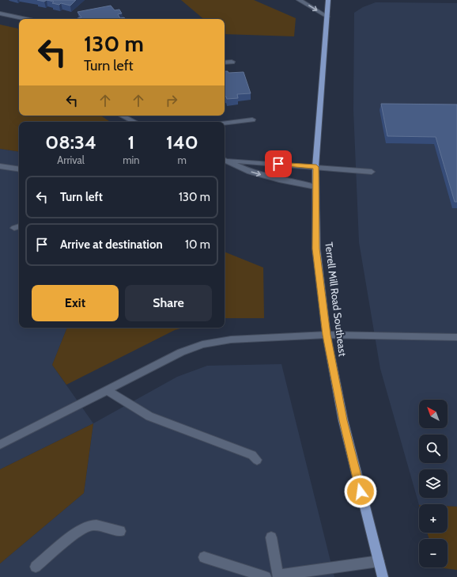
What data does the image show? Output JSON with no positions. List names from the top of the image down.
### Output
{
  "streets": {
    "main road": ["Terrell Mill Road Southeast"]
  },
  "north": "top left",
  "page": {
    "turn": ["130 m", "Turn left"],
    "eta": [
      "08:34",
      "Arrival",
      "1",
      "min",
      "140",
      "m"
    ],
    "list": [
      {
        "name": "Turn left",
        "value": "130 m"
      },
      {
        "name": "Arrive at destination",
        "value": "10 m"
      }
    ],
    "buttons": ["Exit", "Share"],
    "map_buttons": ["+", "−"]
  }
}
